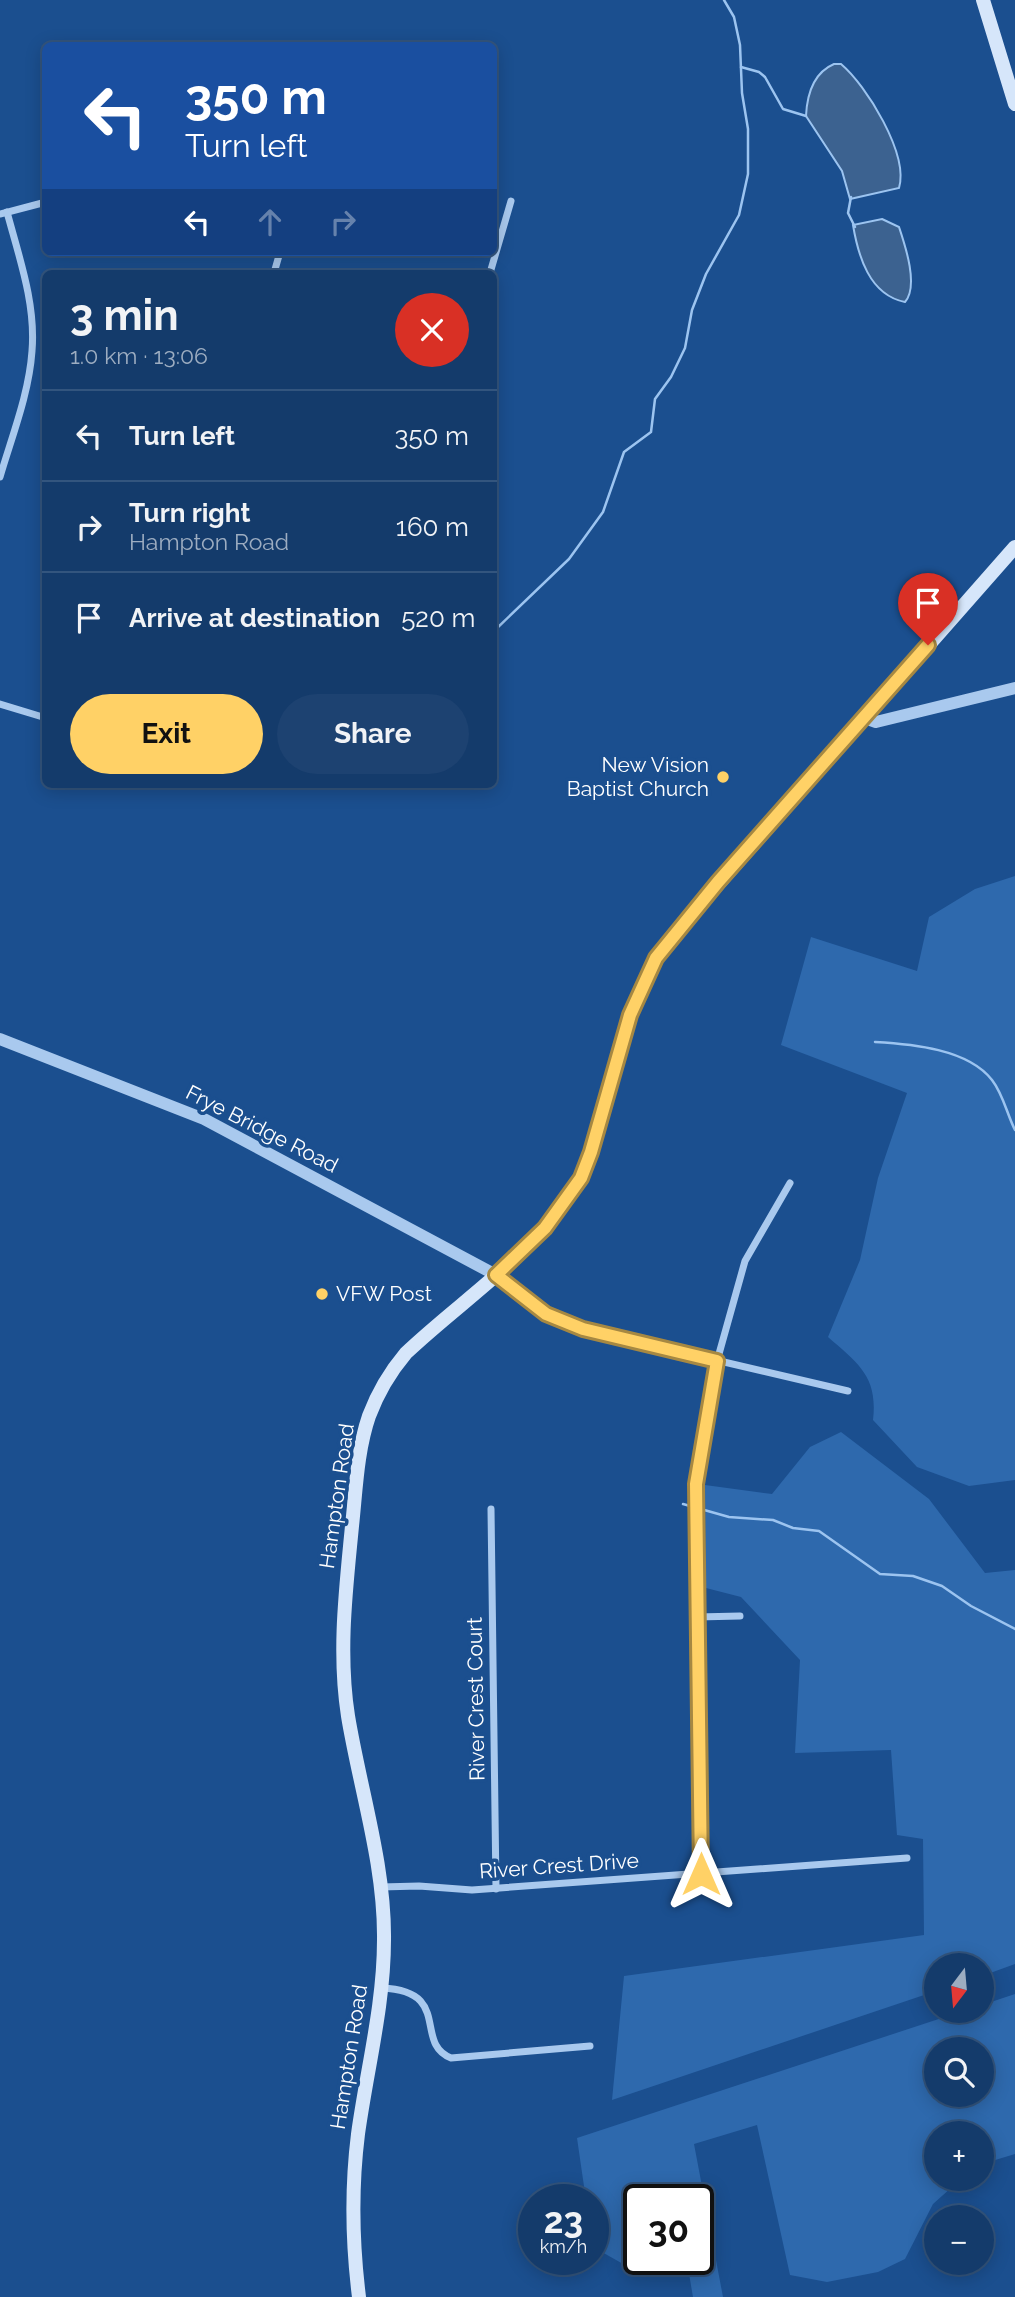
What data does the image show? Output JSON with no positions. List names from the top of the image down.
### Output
{
  "streets": {
    "main road": ["Hampton Road"],
    "street": ["Frye Bridge Road", "River Crest Court", "River Crest Drive"]
  },
  "crossings": [
    ["Frye Bridge Road", "Hampton Road"],
    ["Hampton Road", "River Crest Drive"],
    ["River Crest Court", "River Crest Drive"]
  ],
  "places": ["New Vision Baptist Church", "VFW Post"],
  "north": "bottom",
  "page": {
    "turn": ["350 m", "Turn left"],
    "heading": ["3 min", "1.0 km · 13:06"],
    "list": [
      {
        "name": "Turn left",
        "value": "350 m"
      },
      {
        "name": "Turn right",
        "note": "Hampton Road",
        "value": "160 m"
      },
      {
        "name": "Arrive at destination",
        "value": "520 m"
      }
    ],
    "buttons": ["Exit", "Share"],
    "map_buttons": ["+", "−"],
    "speed": "23 km/h",
    "limit": "30"
  }
}
